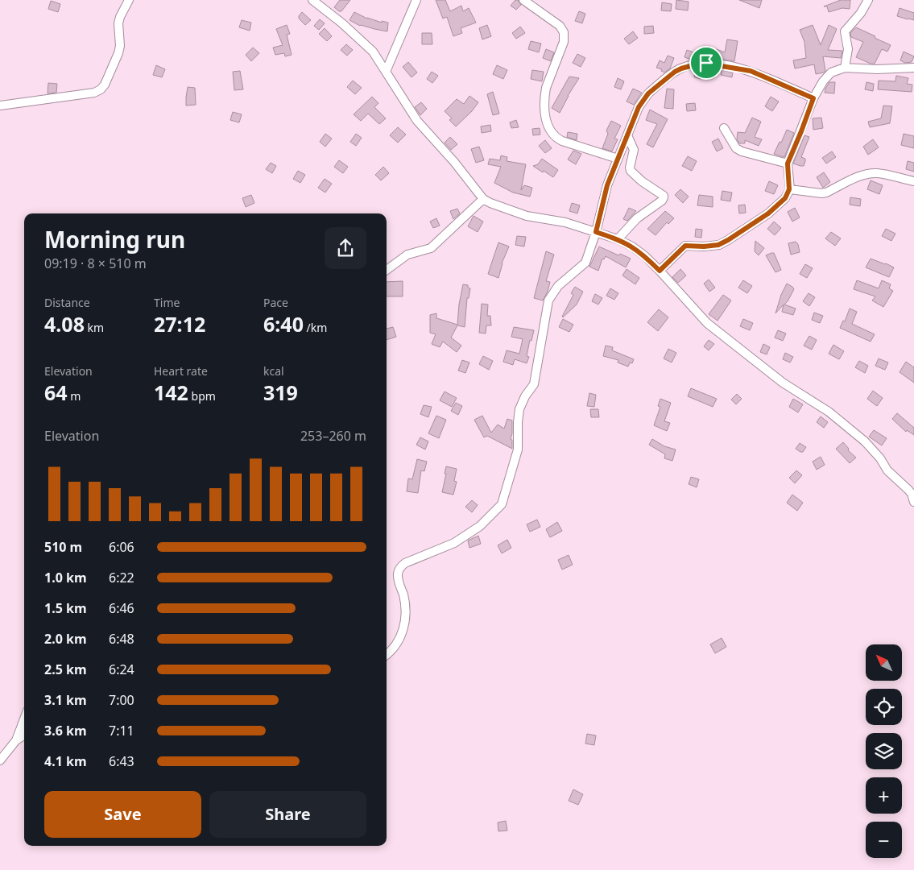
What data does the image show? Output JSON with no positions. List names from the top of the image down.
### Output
{
  "north": "top left",
  "page": {
    "heading": ["Morning run", "09:19 · 8 × 510 m"],
    "stats": [
      ["Distance", "4.08 km"],
      ["Time", "27:12"],
      ["Pace", "6:40 /km"],
      ["Elevation", "64 m"],
      ["Heart rate", "142 bpm"],
      ["kcal", "319"]
    ],
    "chart": ["Elevation", "253–260 m"],
    "list": [
      {
        "name": "510 m",
        "note": "6:06"
      },
      {
        "name": "1.0 km",
        "note": "6:22"
      },
      {
        "name": "1.5 km",
        "note": "6:46"
      },
      {
        "name": "2.0 km",
        "note": "6:48"
      },
      {
        "name": "2.5 km",
        "note": "6:24"
      },
      {
        "name": "3.1 km",
        "note": "7:00"
      },
      {
        "name": "3.6 km",
        "note": "7:11"
      },
      {
        "name": "4.1 km",
        "note": "6:43"
      }
    ],
    "map_buttons": ["+", "−"],
    "buttons": ["Save", "Share"]
  }
}
